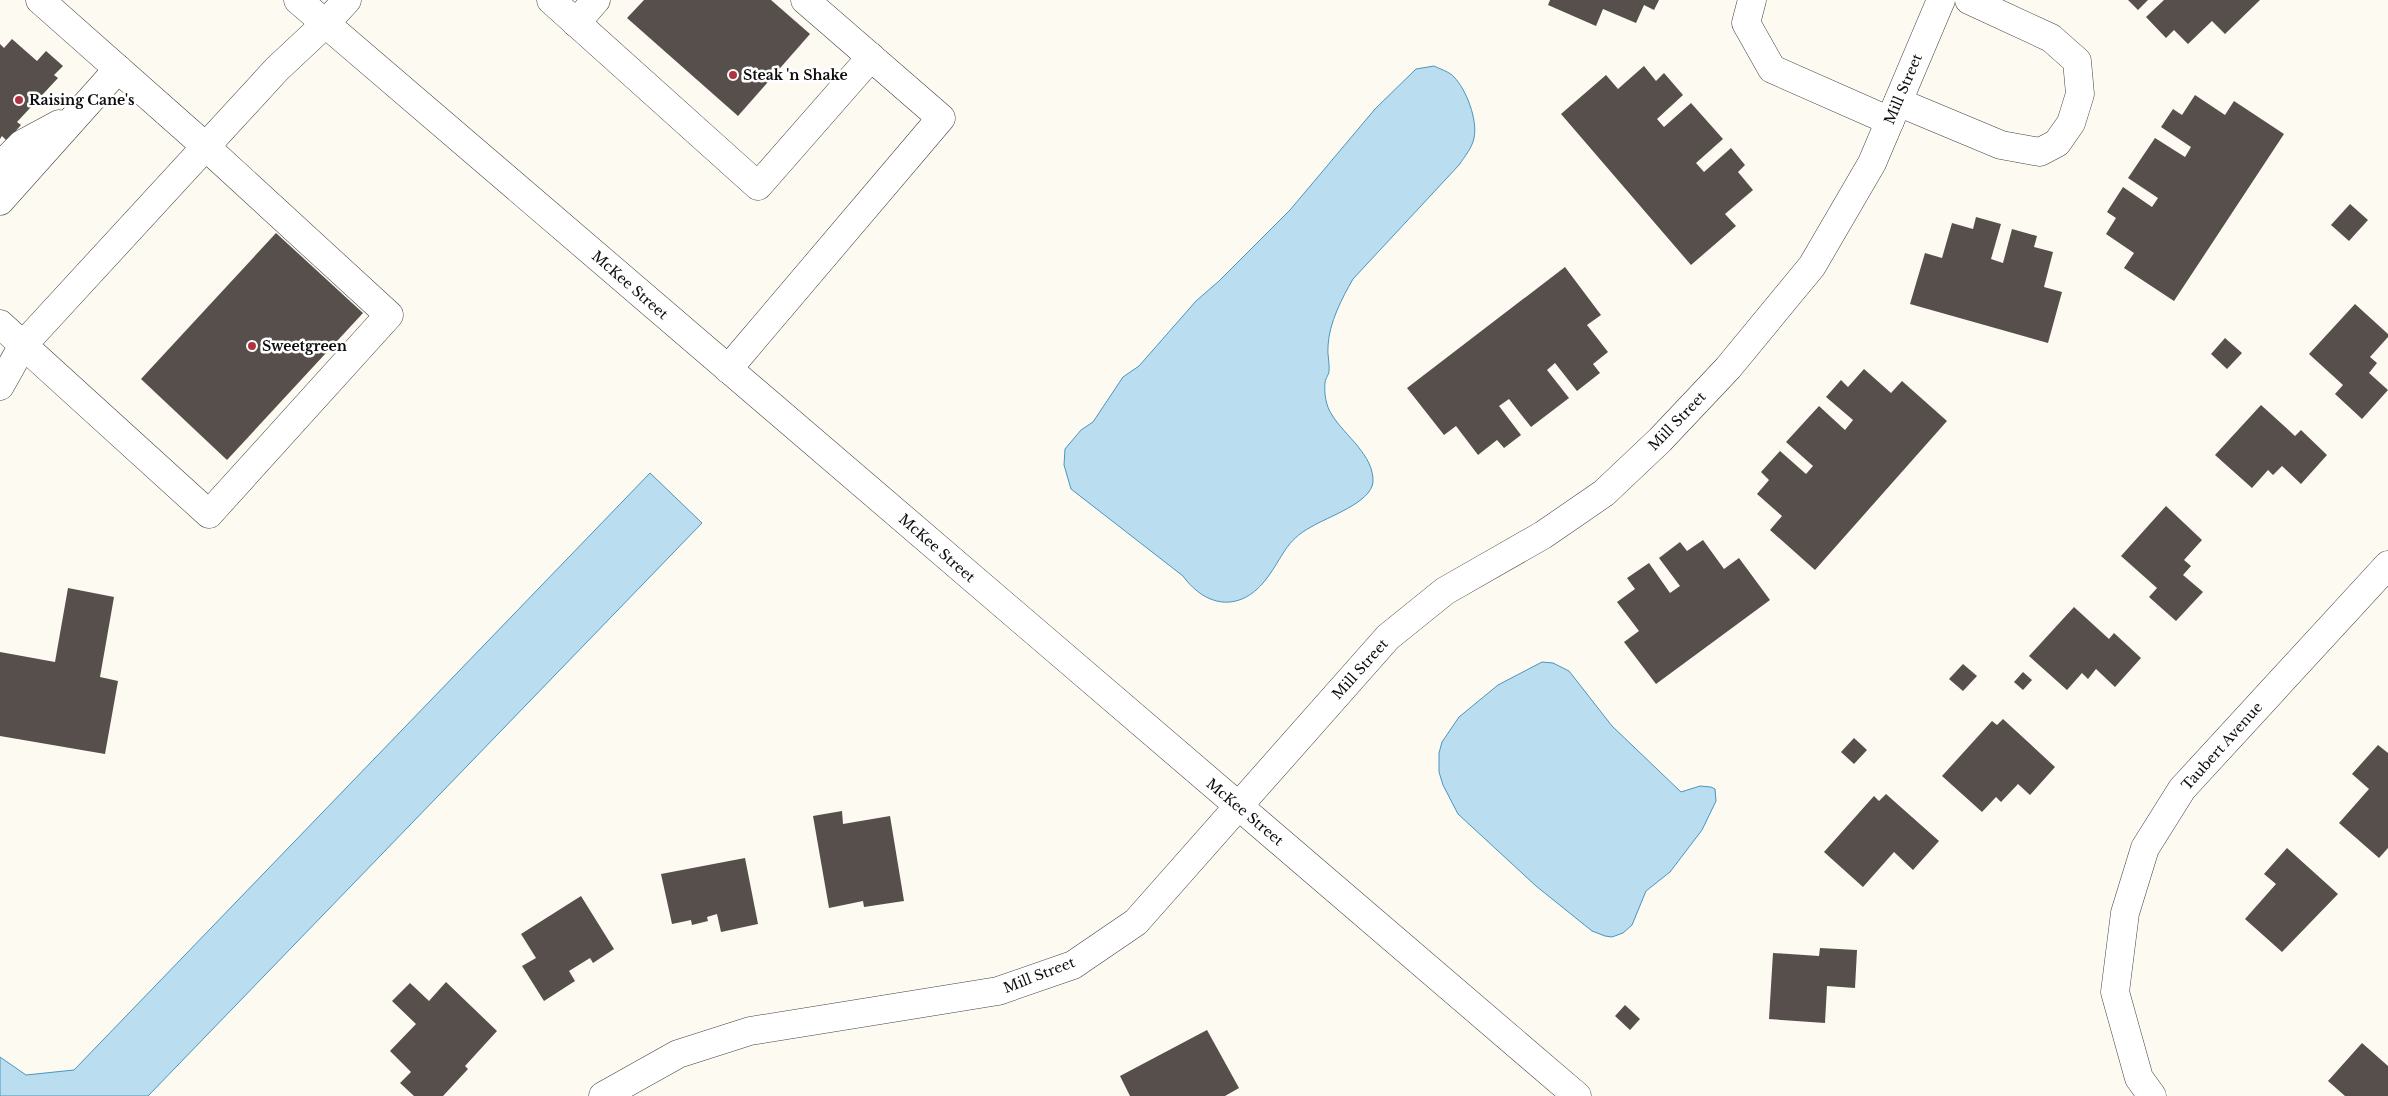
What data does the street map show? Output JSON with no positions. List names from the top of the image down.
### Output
{
  "streets": {
    "street": ["Mill Street", "McKee Street", "Taubert Avenue"]
  },
  "crossings": [
    ["Mill Street", "McKee Street"]
  ],
  "places": ["Steak 'n Shake", "Raising Cane's", "Sweetgreen"]
}
